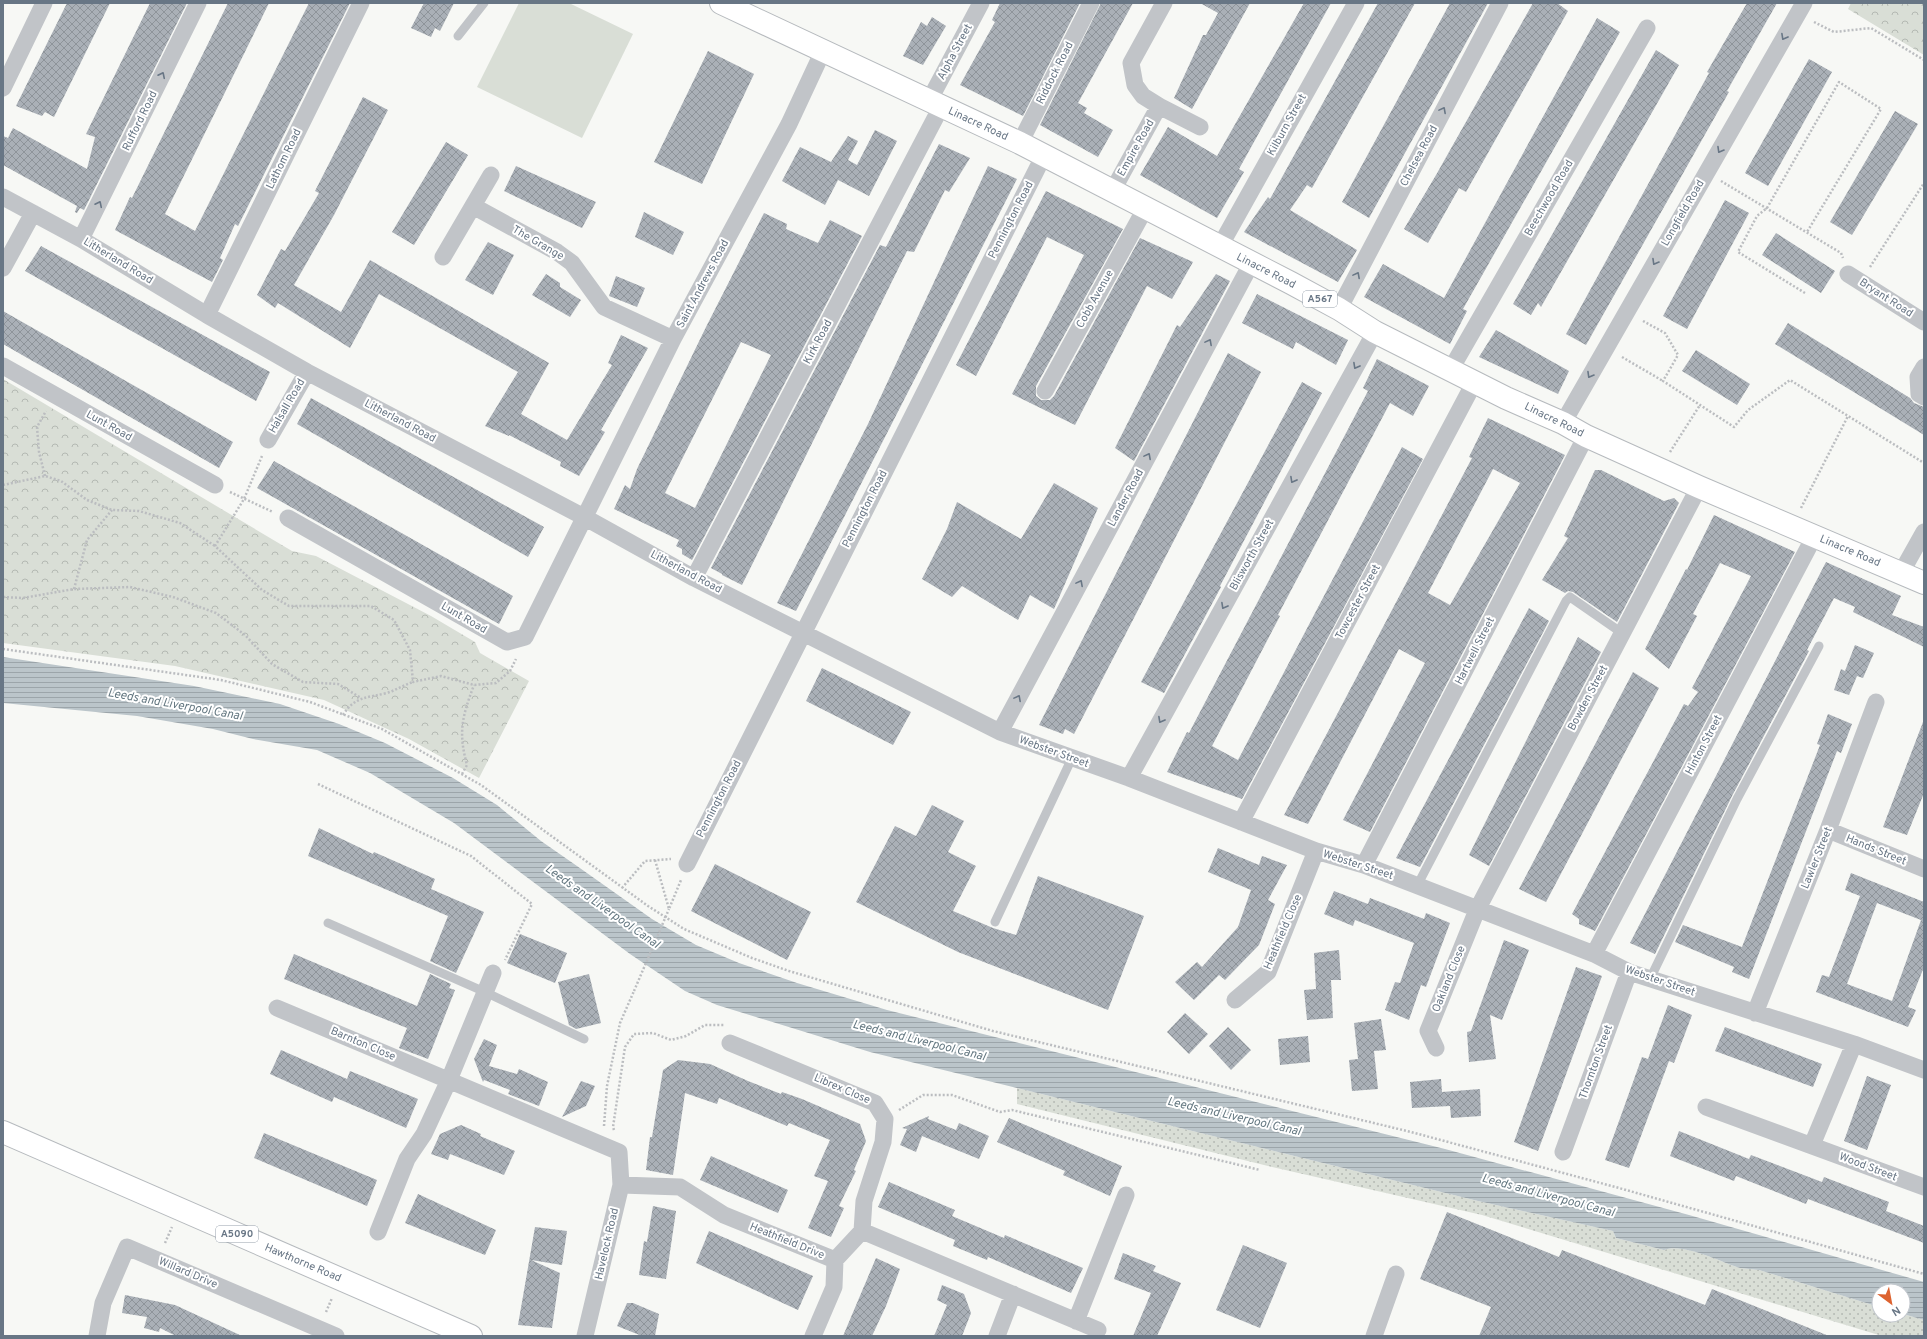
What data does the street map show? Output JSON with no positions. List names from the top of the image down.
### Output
{
  "streets": {
    "main road": [
      "Linacre Road",
      "A567",
      "A5090",
      "Hawthorne Road"
    ],
    "street": [
      "Alpha Street",
      "Riddock Road",
      "Rufford Road",
      "Kilburn Street",
      "Empire Road",
      "Chelsea Road",
      "Lathom Road",
      "Beechwood Road",
      "Longfield Road",
      "Pennington Road",
      "The Grange",
      "Litherland Road",
      "Saint Andrews Road",
      "Bryant Road",
      "Cobb Avenue",
      "Kirk Road",
      "Halsall Road",
      "Lunt Road",
      "Lander Road",
      "Blisworth Street",
      "Towcester Street",
      "Hartwell Street",
      "Bowden Street",
      "Hinton Street",
      "Webster Street",
      "Hands Street",
      "Lawler Street",
      "Heathfield Close",
      "Oakland Close",
      "Barnton Close",
      "Thornton Street",
      "Librex Close",
      "Wood Street",
      "Heathfield Drive",
      "Havelock Road",
      "Willard Drive"
    ]
  },
  "crossings": [
    ["Alpha Street", "Linacre Road"],
    ["Alpha Street", "Kirk Road"],
    ["Riddock Road", "Linacre Road"],
    ["Rufford Road", "Litherland Road"],
    ["Linacre Road", "Kilburn Street"],
    ["Linacre Road", "Empire Road"],
    ["Linacre Road", "Chelsea Road"],
    ["Linacre Road", "Beechwood Road"],
    ["Linacre Road", "Longfield Road"],
    ["Linacre Road", "Pennington Road"],
    ["Linacre Road", "Saint Andrews Road"],
    ["Linacre Road", "Cobb Avenue"],
    ["Linacre Road", "Kirk Road"],
    ["Linacre Road", "Lander Road"],
    ["Linacre Road", "Blisworth Street"],
    ["Linacre Road", "Towcester Street"],
    ["Linacre Road", "Hartwell Street"],
    ["Linacre Road", "Bowden Street"],
    ["Linacre Road", "Hinton Street"],
    ["Lathom Road", "Litherland Road"],
    ["Pennington Road", "Litherland Road"],
    ["Pennington Road", "Webster Street"],
    ["The Grange", "Saint Andrews Road"],
    ["Litherland Road", "Saint Andrews Road"],
    ["Litherland Road", "Kirk Road"],
    ["Litherland Road", "Halsall Road"],
    ["Litherland Road", "Webster Street"],
    ["Lander Road", "Webster Street"],
    ["Blisworth Street", "Webster Street"],
    ["Towcester Street", "Webster Street"],
    ["Hartwell Street", "Webster Street"],
    ["Bowden Street", "Webster Street"],
    ["Bowden Street", "Oakland Close"],
    ["Hinton Street", "Webster Street"],
    ["Webster Street", "Lawler Street"],
    ["Webster Street", "Heathfield Close"],
    ["Webster Street", "Oakland Close"],
    ["Webster Street", "Thornton Street"],
    ["Hands Street", "Lawler Street"],
    ["Barnton Close", "Havelock Road"],
    ["Heathfield Drive", "Havelock Road"]
  ],
  "one_way": [
    "Chelsea Road",
    "Longfield Road",
    "Lander Road",
    "Blisworth Street"
  ],
  "water": ["Leeds and Liverpool Canal"],
  "north": "bottom right"
}
